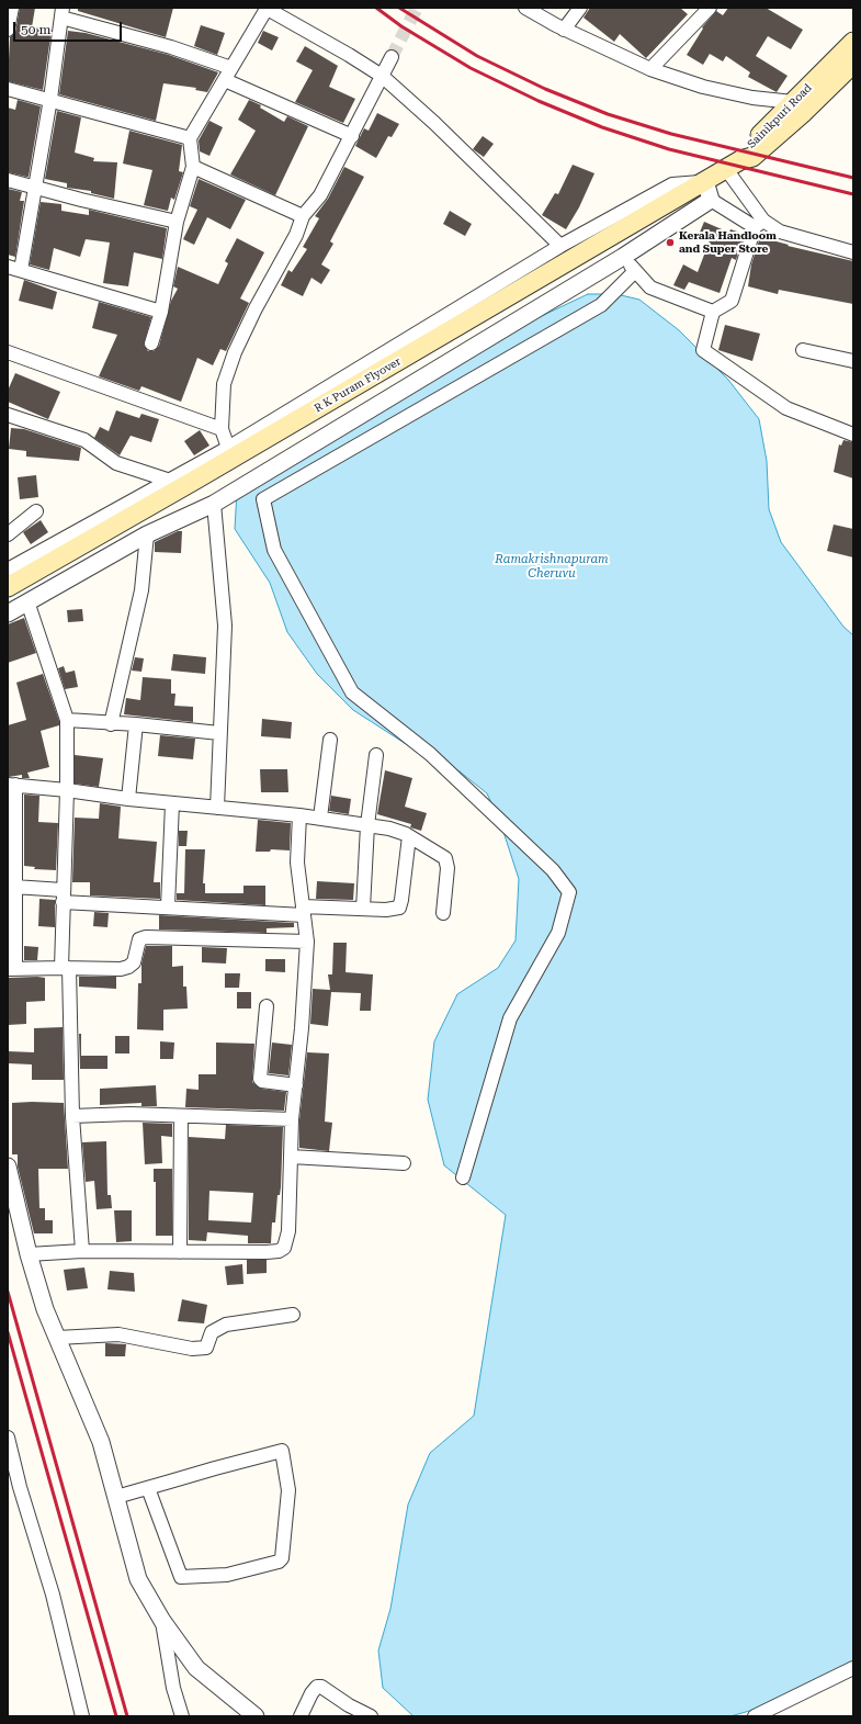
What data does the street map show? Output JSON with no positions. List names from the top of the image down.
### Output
{
  "streets": {
    "main road": ["Sainikpuri Road", "R K Puram Flyover"]
  },
  "crossings": [
    ["Sainikpuri Road", "R K Puram Flyover"]
  ],
  "water": ["Ramakrishnapuram Cheruvu"],
  "places": ["Kerala Handloom and Super Store"],
  "scale_bar": "50 m"
}
